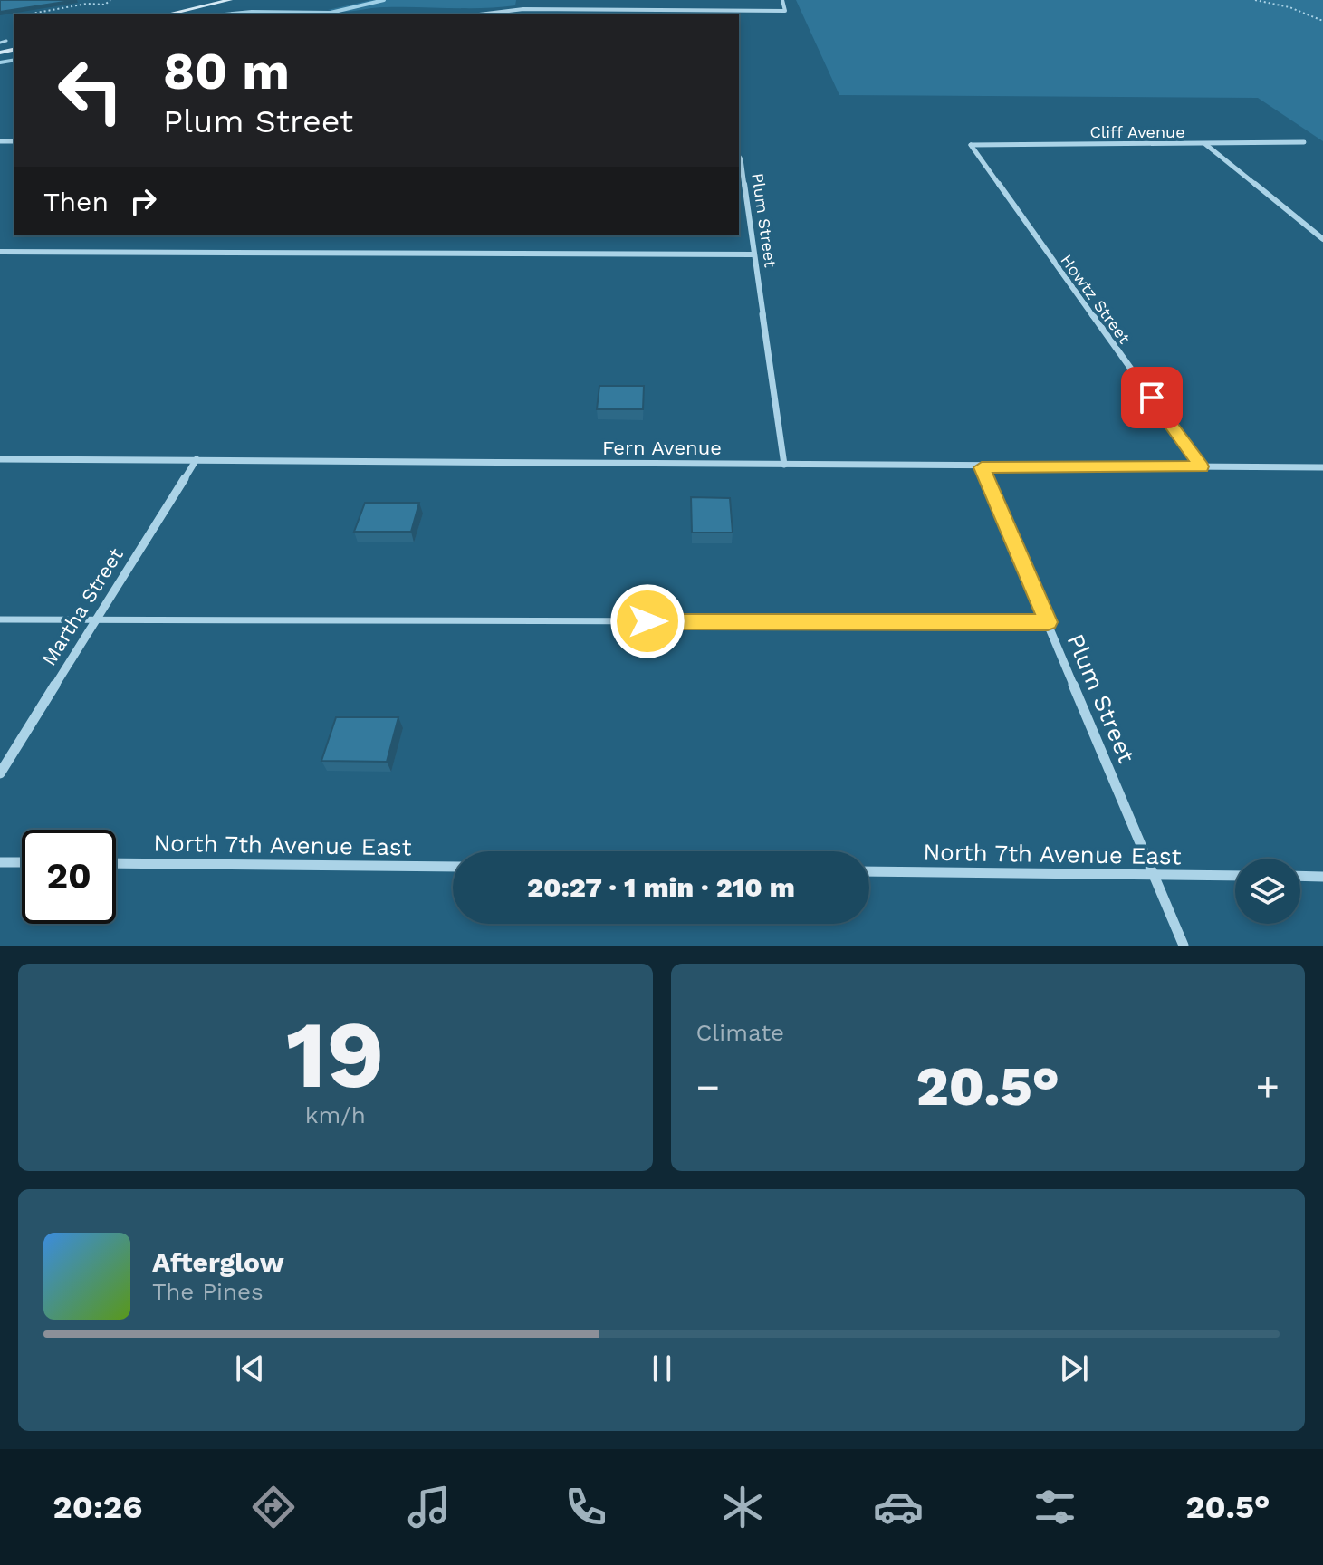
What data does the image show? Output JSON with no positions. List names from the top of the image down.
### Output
{
  "streets": {
    "street": [
      "Cliff Avenue",
      "Plum Street",
      "Howtz Street",
      "Fern Avenue",
      "Martha Street",
      "North 7th Avenue East"
    ]
  },
  "crossings": [
    ["Cliff Avenue", "Howtz Street"],
    ["Plum Street", "Fern Avenue"],
    ["Plum Street", "North 7th Avenue East"],
    ["Howtz Street", "Fern Avenue"],
    ["Fern Avenue", "Martha Street"]
  ],
  "page": {
    "turn": ["80 m", "Plum Street"],
    "then": "Then",
    "limit": "20",
    "trip": "20:27 · 1 min · 210 m",
    "tile": [
      ["19", "km/h"],
      "Climate"
    ],
    "heat": ["−", "20.5°", "+"],
    "song": ["Afterglow", "The Pines"],
    "tabs": ["20:26", "20.5°"]
  }
}
